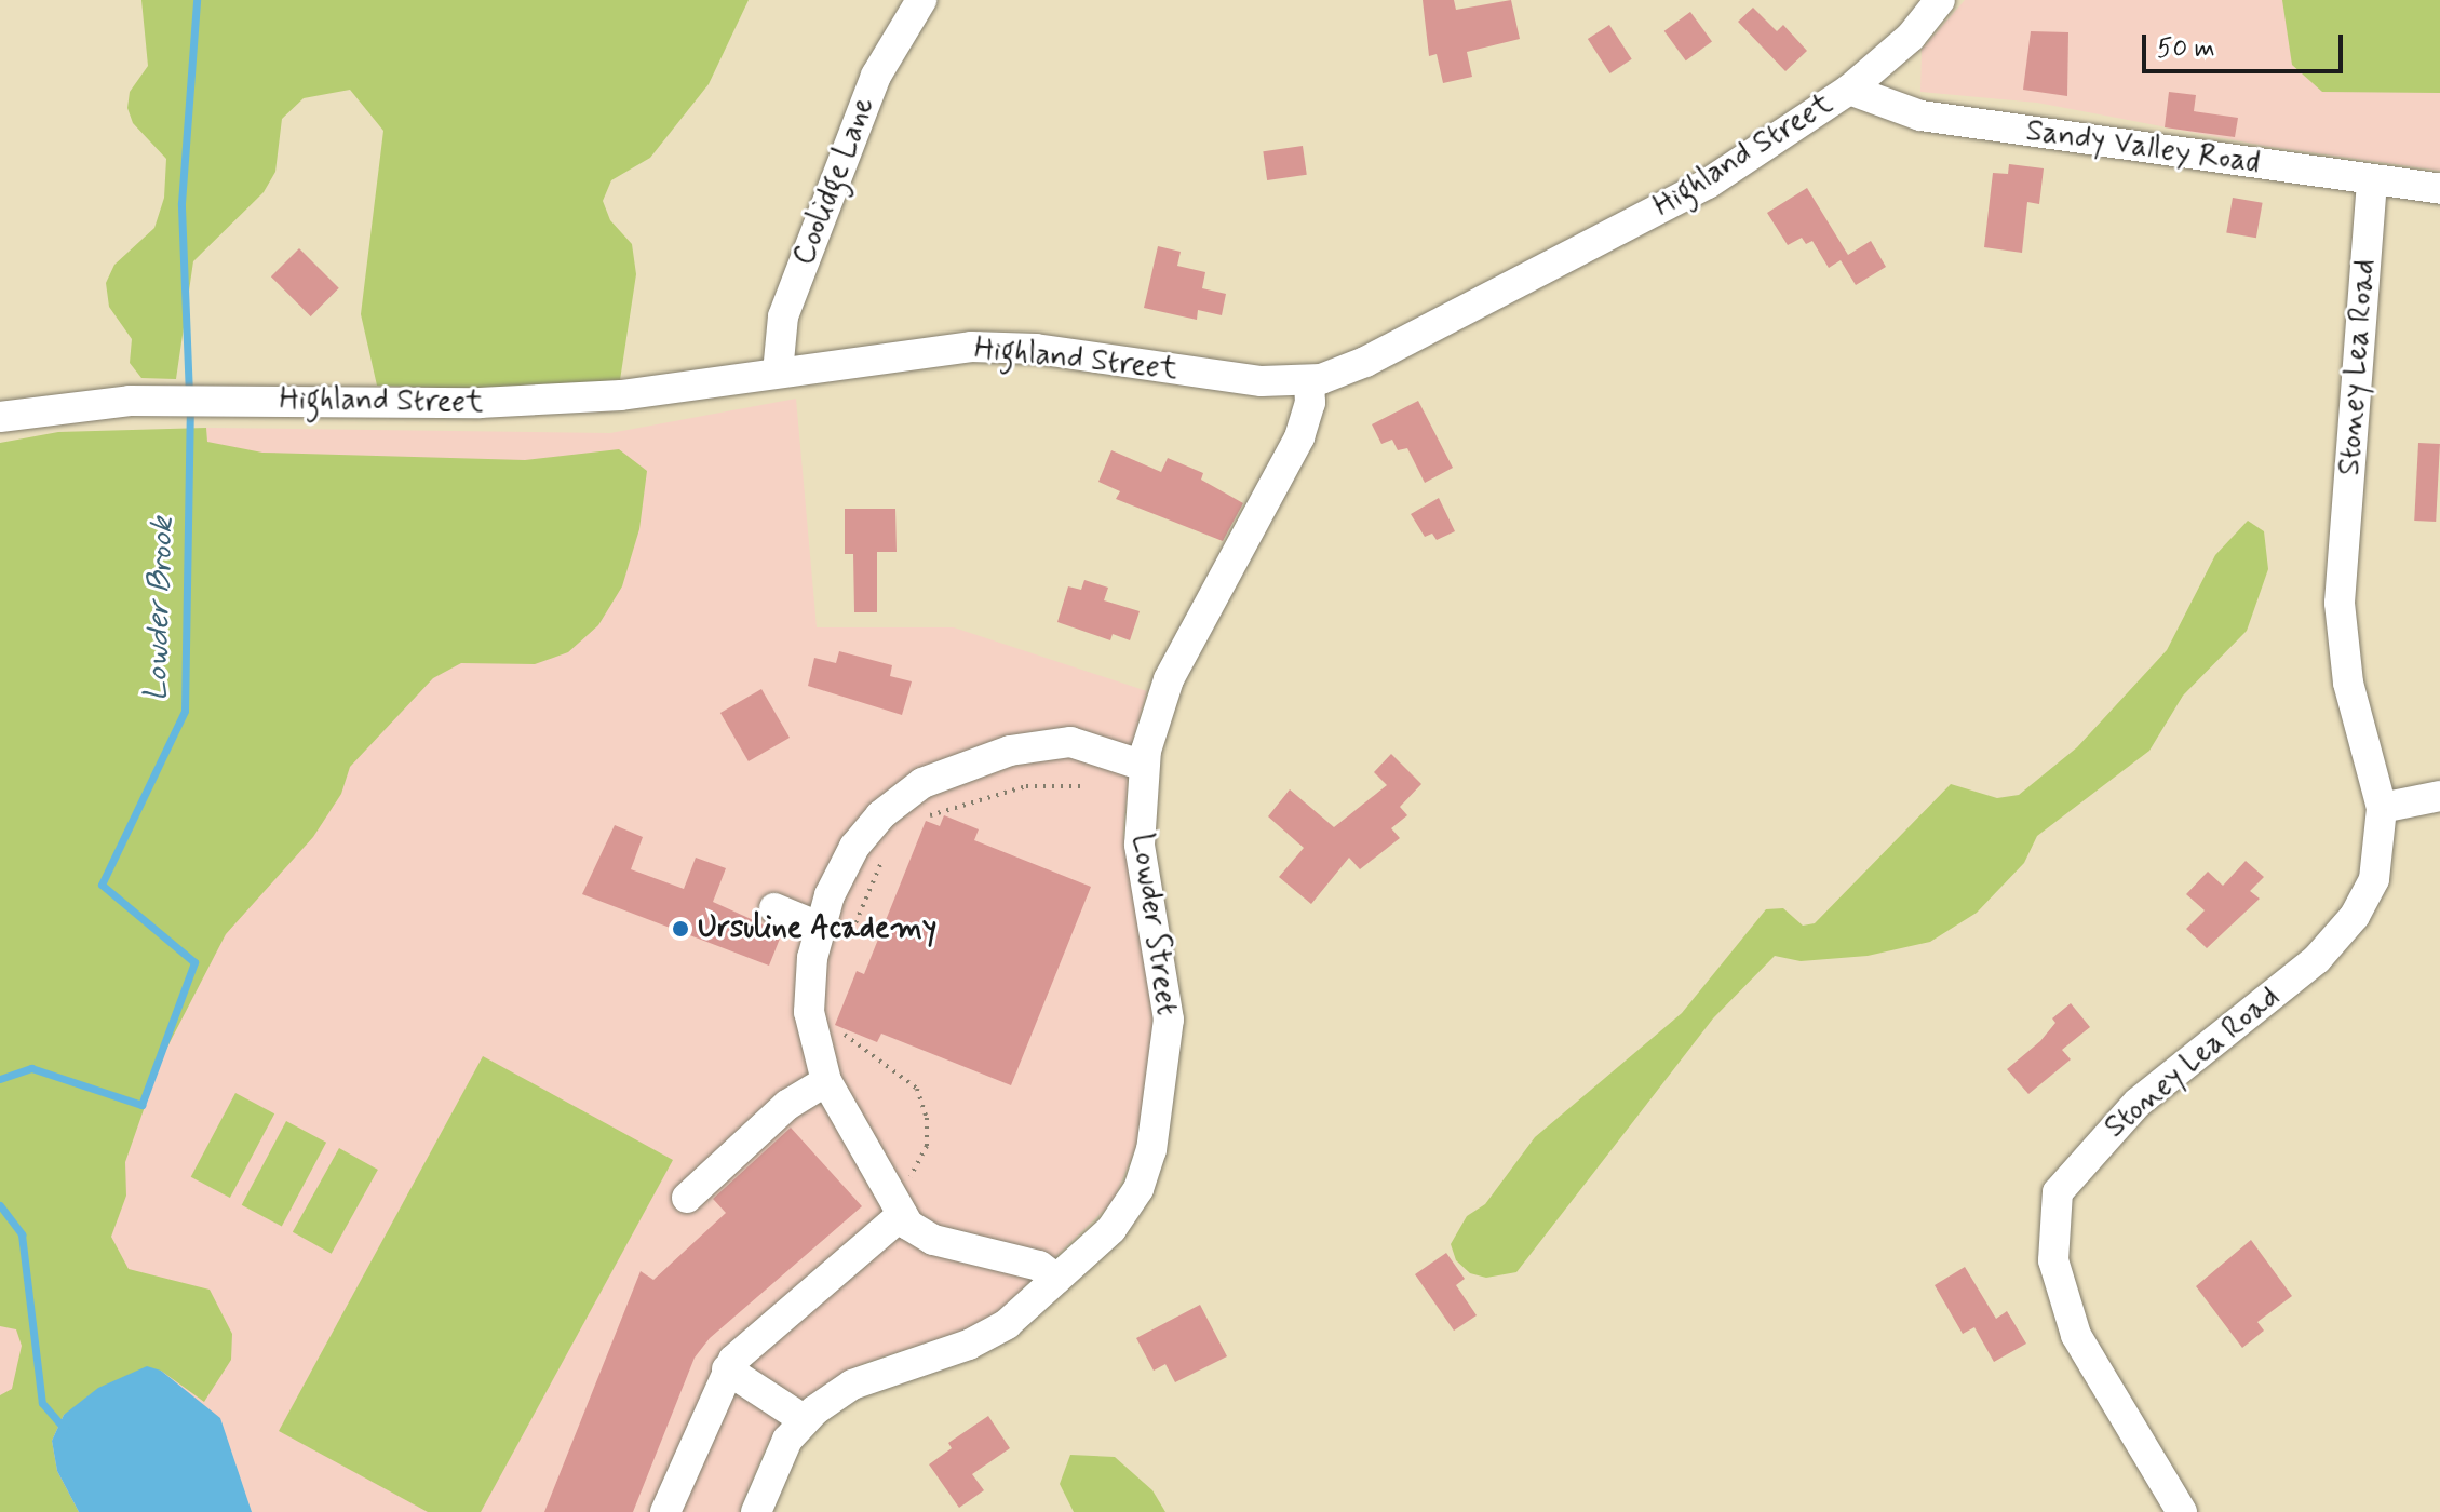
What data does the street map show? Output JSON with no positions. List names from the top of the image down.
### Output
{
  "streets": {
    "street": [
      "Sandy Valley Road",
      "Highland Street",
      "Coolidge Lane",
      "Stoney Lea Road",
      "Lowder Street"
    ]
  },
  "crossings": [
    ["Sandy Valley Road", "Highland Street"],
    ["Sandy Valley Road", "Stoney Lea Road"],
    ["Highland Street", "Coolidge Lane"],
    ["Highland Street", "Lowder Street"]
  ],
  "water": ["Lowder Brook"],
  "places": ["Ursuline Academy"],
  "scale_bar": "50 m"
}
